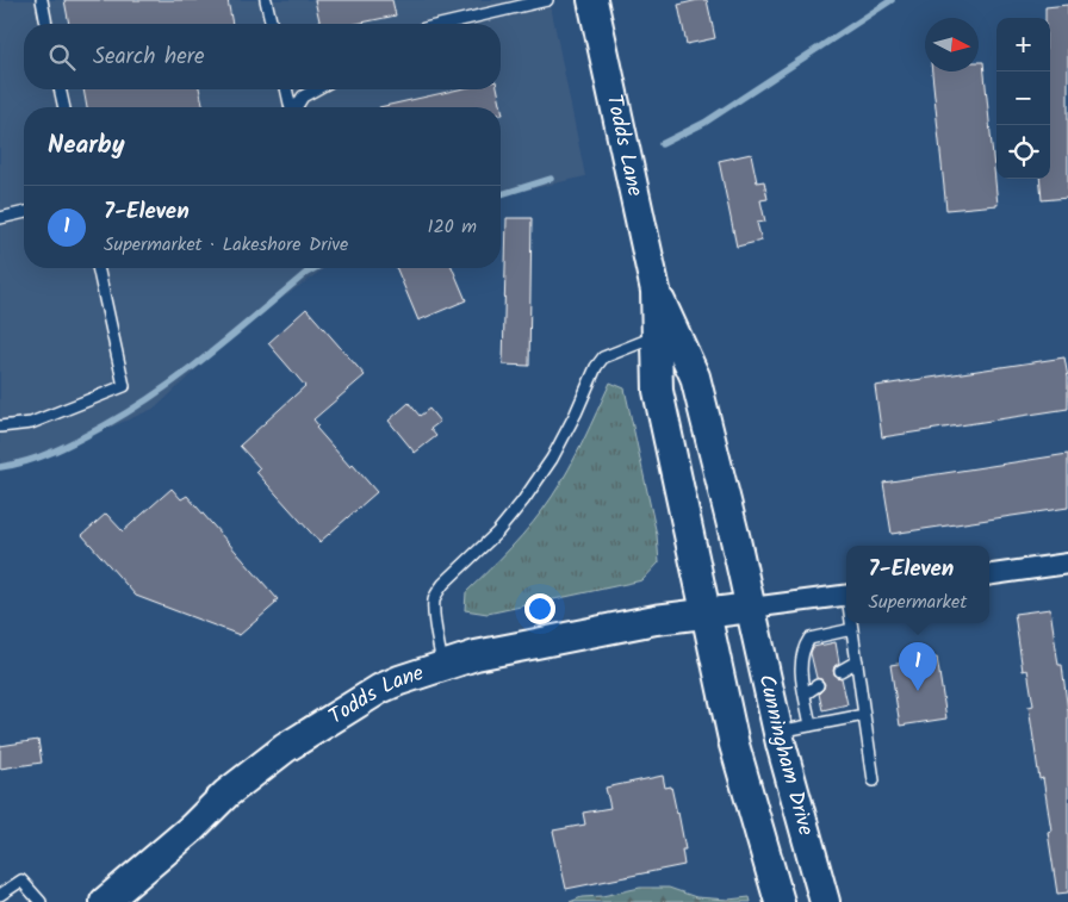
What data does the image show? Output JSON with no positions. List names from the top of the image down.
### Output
{
  "streets": {
    "main road": ["Todds Lane", "Cunningham Drive"]
  },
  "crossings": [
    ["Todds Lane", "Cunningham Drive"]
  ],
  "north": "right",
  "page": {
    "map_buttons": ["+", "−"],
    "search": "Search here",
    "heading": "Nearby",
    "list": [
      {
        "mark": "1",
        "name": "7-Eleven",
        "note": "Supermarket · Lakeshore Drive",
        "value": "120 m"
      }
    ],
    "popup": ["7-Eleven", "Supermarket"],
    "pins": "1"
  }
}
